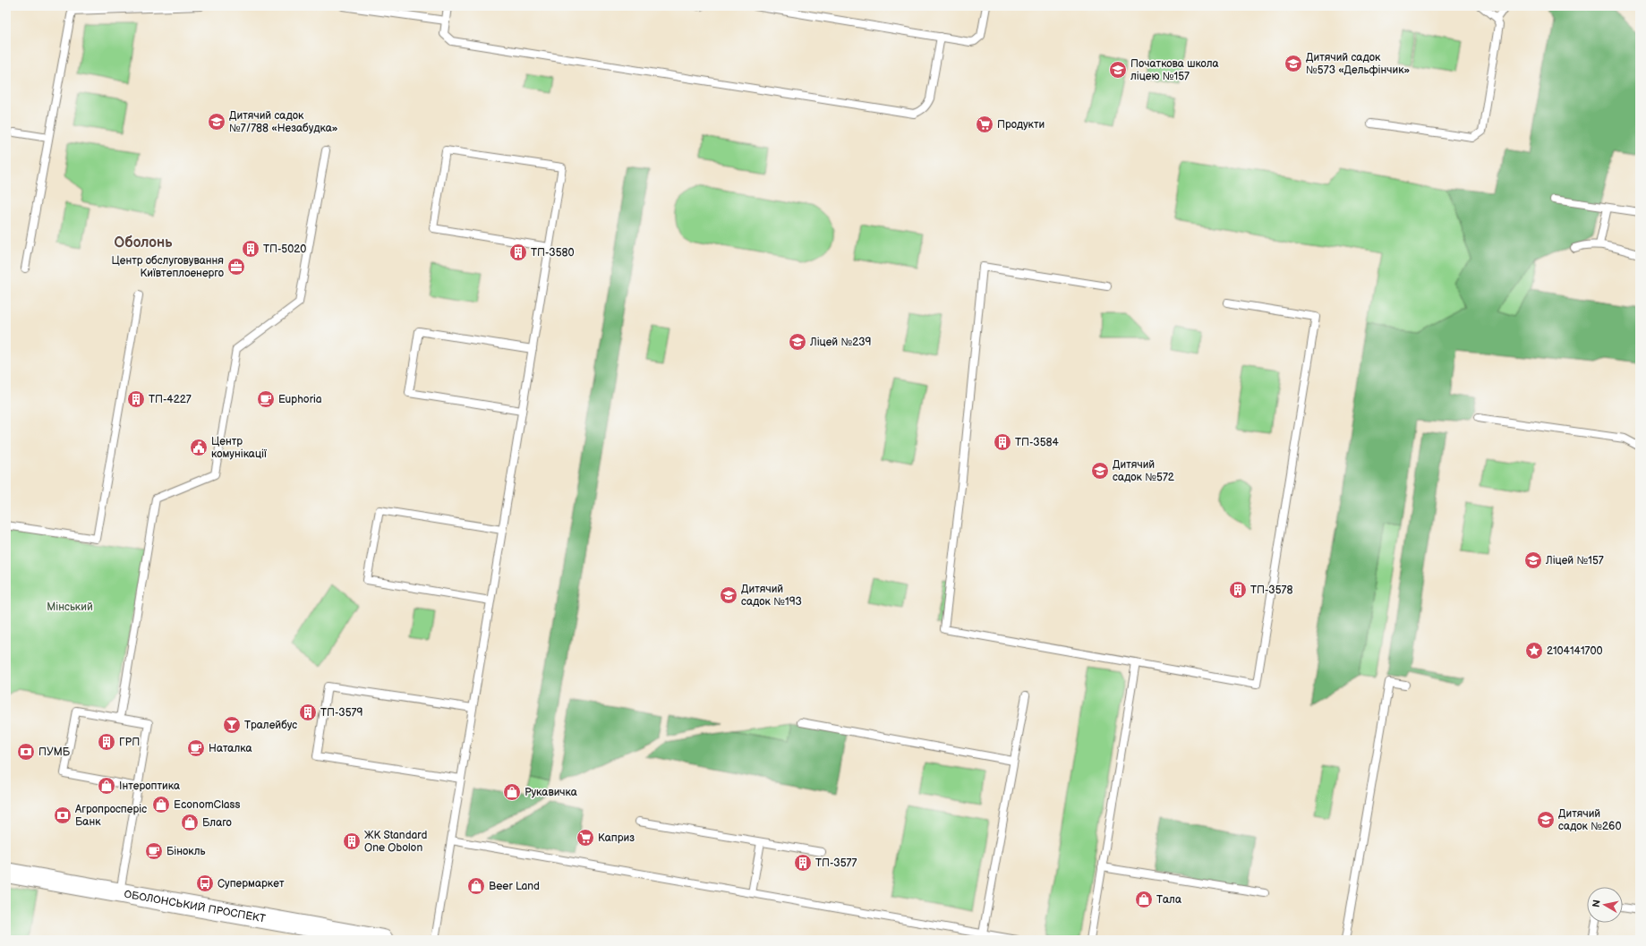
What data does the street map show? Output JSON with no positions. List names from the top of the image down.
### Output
{
  "streets": {
    "main road": ["ОБОЛОНСЬКИЙ ПРОСПЕКТ"]
  },
  "districts": ["Оболонь"],
  "parks": ["Мінський"],
  "places": {
    "school or university": [
      "Дитячий садок №573 «Дельфінчик»",
      "Початкова школа ліцею №157",
      "Дитячий садок №7/788 «Незабудка»",
      "Ліцей №239",
      "Дитячий садок №572",
      "Ліцей №157",
      "Дитячий садок №193",
      "Дитячий садок №260"
    ],
    "supermarket": ["Продукти", "Каприз"],
    "building": [
      "ТП-5020",
      "ТП-3580",
      "ТП-4227",
      "ТП-3584",
      "ТП-3578",
      "ТП-3579",
      "ГРП",
      "ЖК Standard One Obolon",
      "ТП-3577"
    ],
    "office": ["Центр обслуговування Київтеплоенерго"],
    "cafe": ["Euphoria", "Наталка", "Бінокль"],
    "public building": ["Центр комунікації"],
    "place": ["2104141700"],
    "bar": ["Тралейбус"],
    "bank": ["ПУМБ", "Агропросперіс Банк"],
    "shop": [
      "Інтероптика",
      "Рукавичка",
      "EconomClass",
      "Благо",
      "Beer Land",
      "Тала"
    ],
    "bus stop": ["Супермаркет"]
  },
  "north": "left"
}
